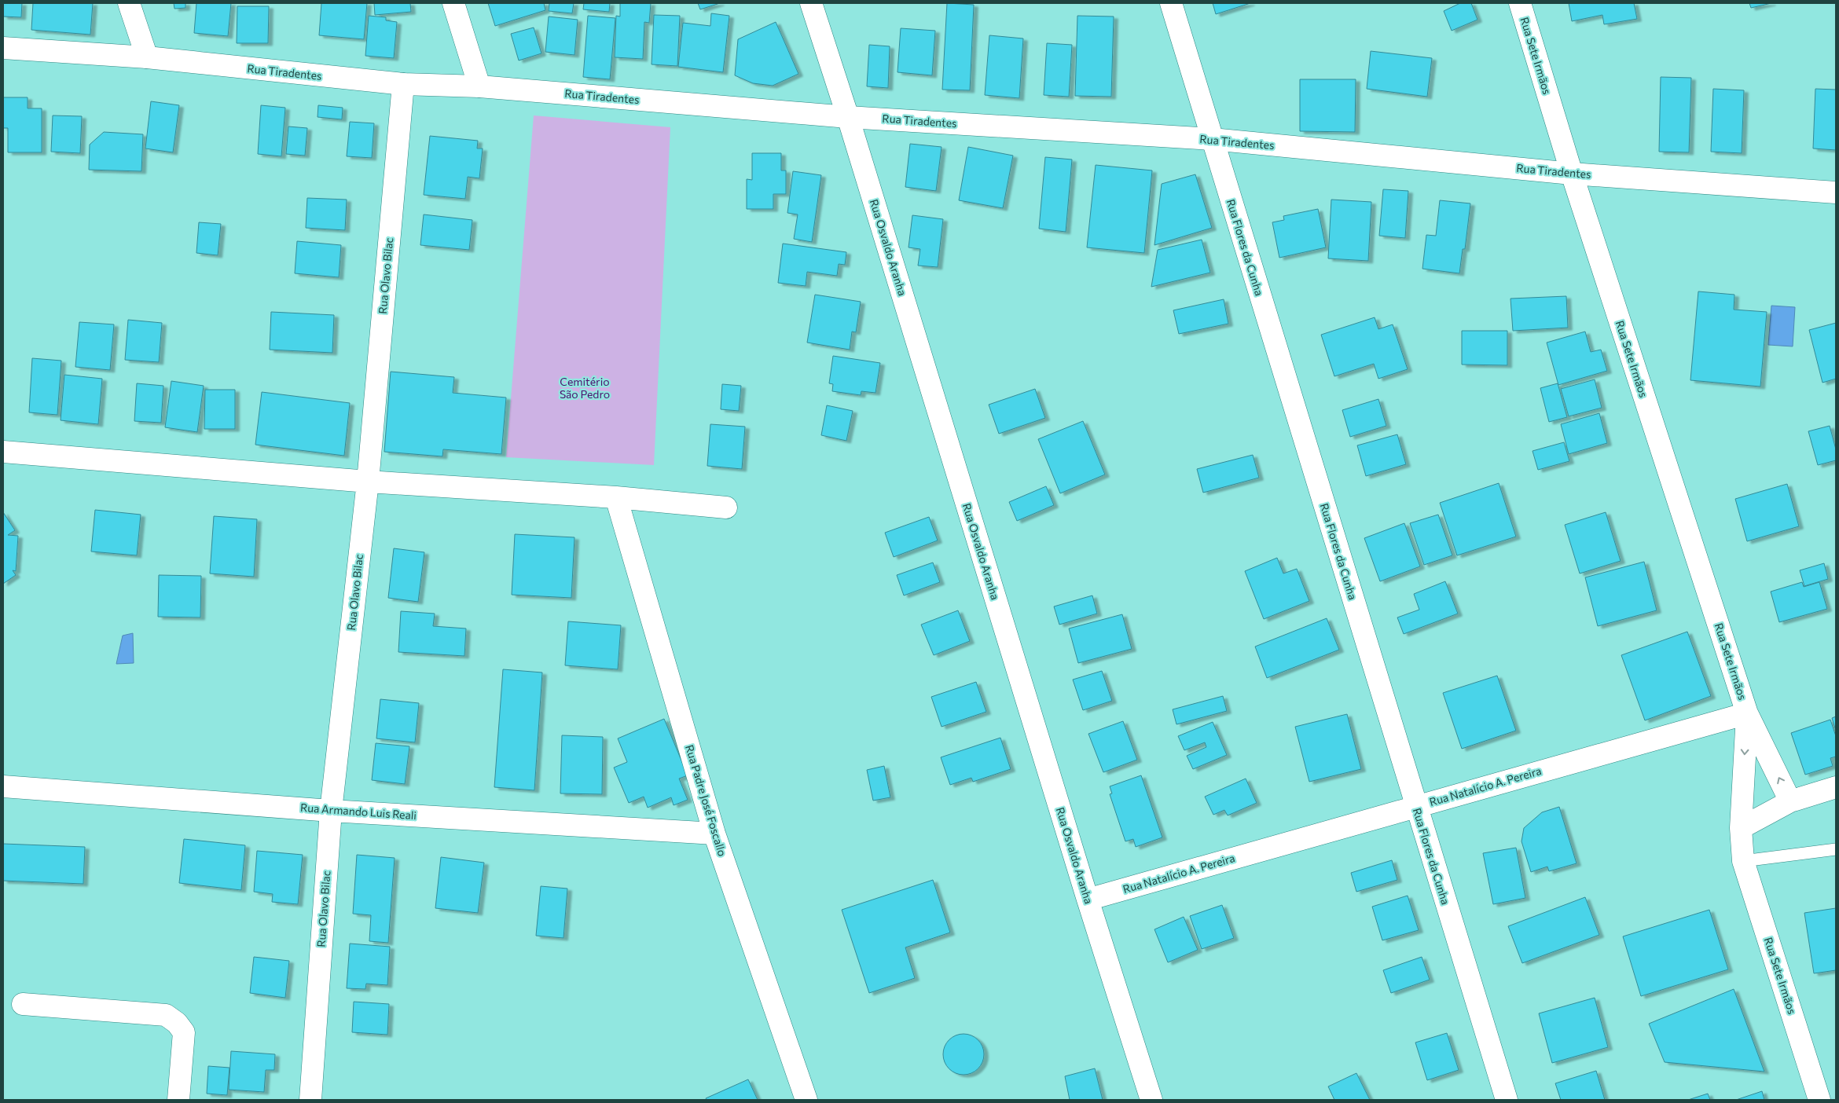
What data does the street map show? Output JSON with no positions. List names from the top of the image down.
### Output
{
  "streets": {
    "street": [
      "Rua Sete Irmãos",
      "Rua Tiradentes",
      "Rua Osvaldo Aranha",
      "Rua Flores da Cunha",
      "Rua Olavo Bilac",
      "Rua Natalício A. Pereira",
      "Rua Padre José Foscallo",
      "Rua Armando Luis Reali"
    ]
  },
  "crossings": [
    ["Rua Sete Irmãos", "Rua Tiradentes"],
    ["Rua Sete Irmãos", "Rua Natalício A. Pereira"],
    ["Rua Tiradentes", "Rua Osvaldo Aranha"],
    ["Rua Tiradentes", "Rua Flores da Cunha"],
    ["Rua Tiradentes", "Rua Olavo Bilac"],
    ["Rua Osvaldo Aranha", "Rua Natalício A. Pereira"],
    ["Rua Flores da Cunha", "Rua Natalício A. Pereira"],
    ["Rua Olavo Bilac", "Rua Armando Luis Reali"],
    ["Rua Padre José Foscallo", "Rua Armando Luis Reali"]
  ],
  "parks": ["Cemitério São Pedro"]
}
